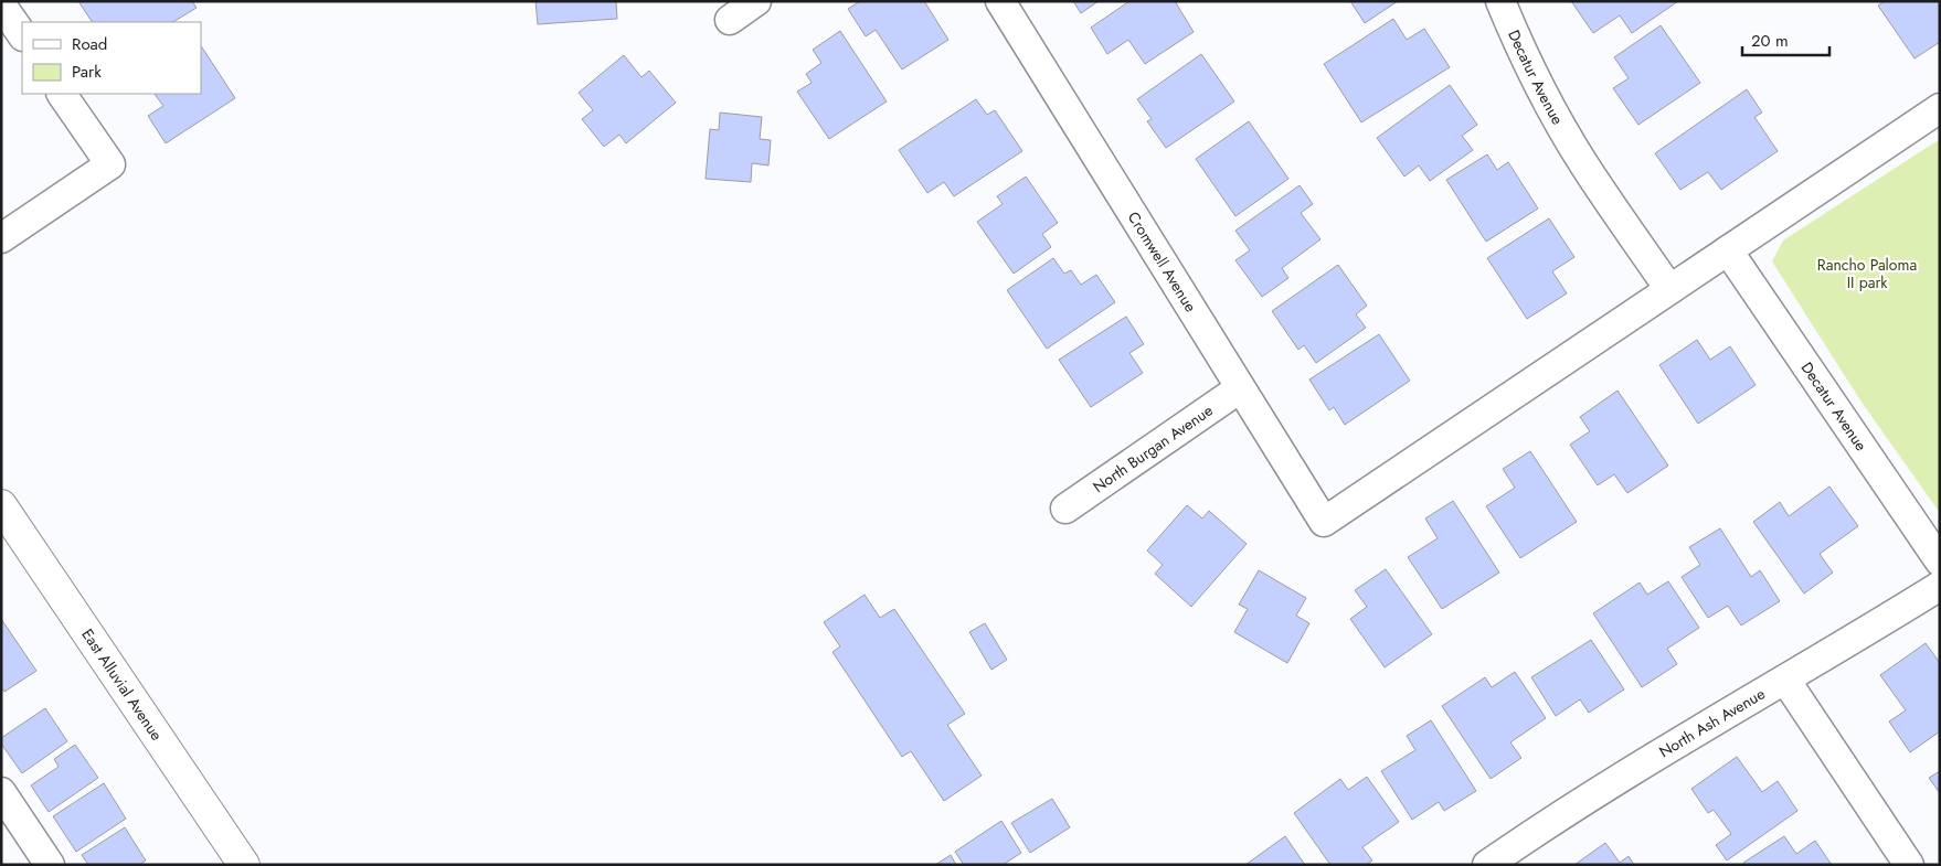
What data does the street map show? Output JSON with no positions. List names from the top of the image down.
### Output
{
  "streets": {
    "street": [
      "Decatur Avenue",
      "Cromwell Avenue",
      "North Burgan Avenue",
      "East Alluvial Avenue",
      "North Ash Avenue"
    ]
  },
  "crossings": [
    ["Decatur Avenue", "Cromwell Avenue"],
    ["Cromwell Avenue", "North Burgan Avenue"]
  ],
  "parks": ["Rancho Paloma II park"],
  "legend": ["Road", "Park"],
  "scale_bar": "20 m"
}
